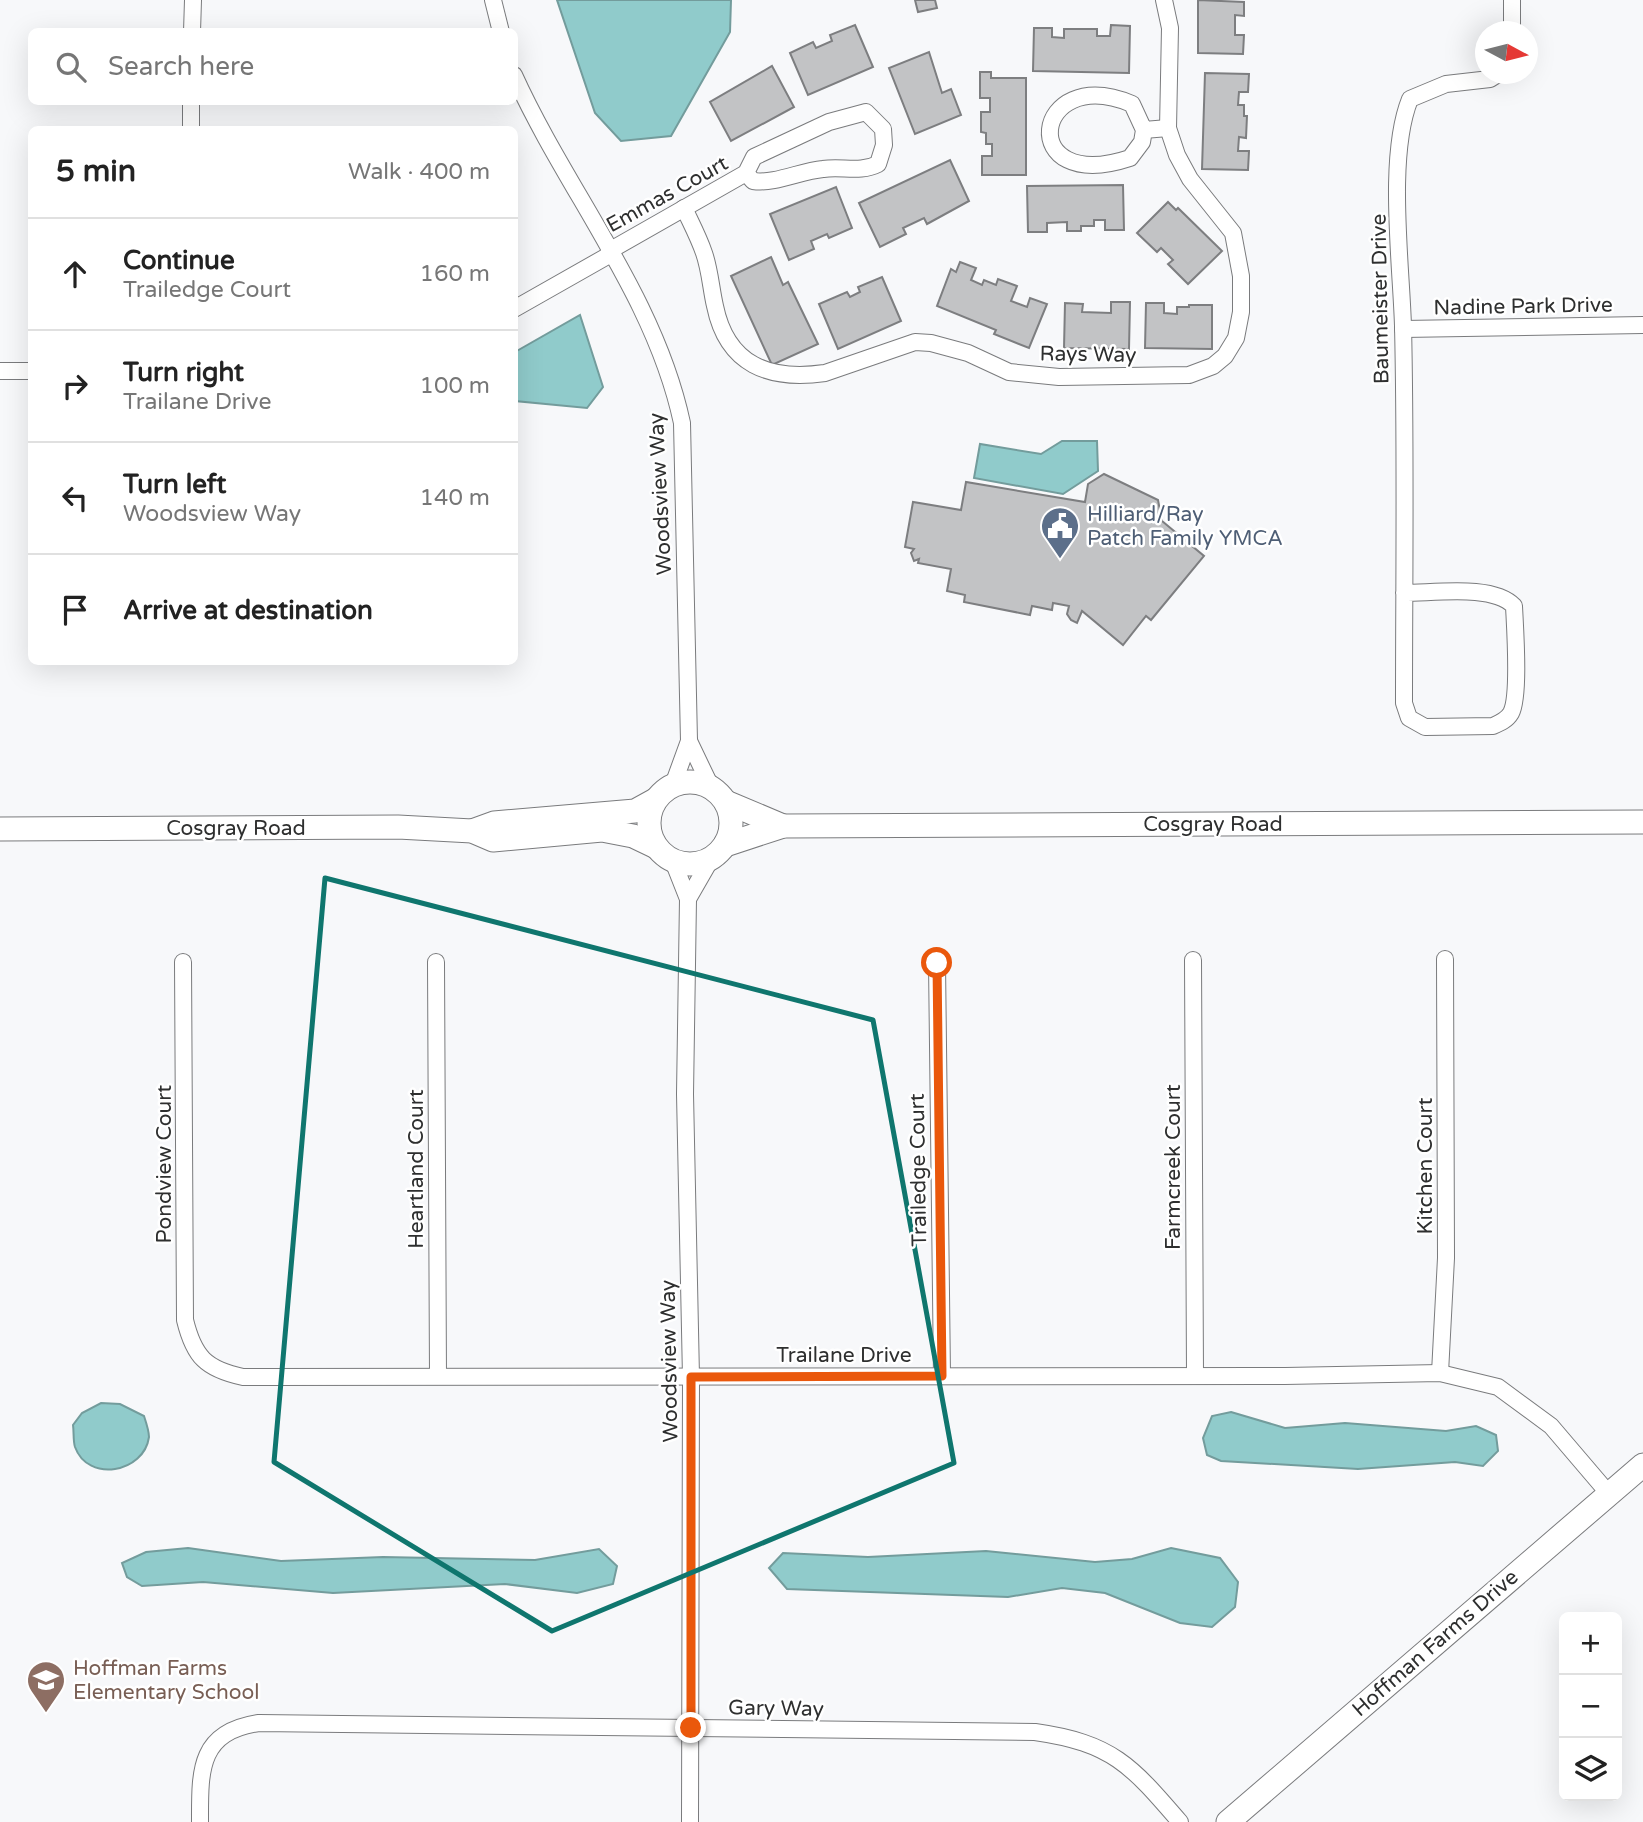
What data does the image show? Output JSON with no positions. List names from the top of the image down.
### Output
{
  "streets": {
    "main road": ["Cosgray Road", "Hoffman Farms Drive"],
    "street": [
      "Emmas Court",
      "Baumeister Drive",
      "Nadine Park Drive",
      "Rays Way",
      "Woodsview Way",
      "Pondview Court",
      "Kitchen Court",
      "Farmcreek Court",
      "Heartland Court",
      "Trailedge Court",
      "Trailane Drive",
      "Gary Way"
    ]
  },
  "crossings": [
    ["Emmas Court", "Rays Way"],
    ["Emmas Court", "Woodsview Way"],
    ["Baumeister Drive", "Nadine Park Drive"],
    ["Woodsview Way", "Cosgray Road"],
    ["Woodsview Way", "Trailane Drive"],
    ["Woodsview Way", "Gary Way"],
    ["Pondview Court", "Trailane Drive"],
    ["Kitchen Court", "Trailane Drive"],
    ["Farmcreek Court", "Trailane Drive"],
    ["Heartland Court", "Trailane Drive"],
    ["Trailedge Court", "Trailane Drive"],
    ["Trailane Drive", "Hoffman Farms Drive"]
  ],
  "places": {
    "public building": ["Hilliard/Ray Patch Family YMCA"],
    "school or university": ["Hoffman Farms Elementary School"]
  },
  "north": "right",
  "page": {
    "search": "Search here",
    "heading": ["5 min", "Walk · 400 m"],
    "list": [
      ["Continue", "Trailedge Court", "160 m"],
      ["Turn right", "Trailane Drive", "100 m"],
      ["Turn left", "Woodsview Way", "140 m"],
      "Arrive at destination"
    ],
    "map_buttons": ["+", "−"]
  }
}
